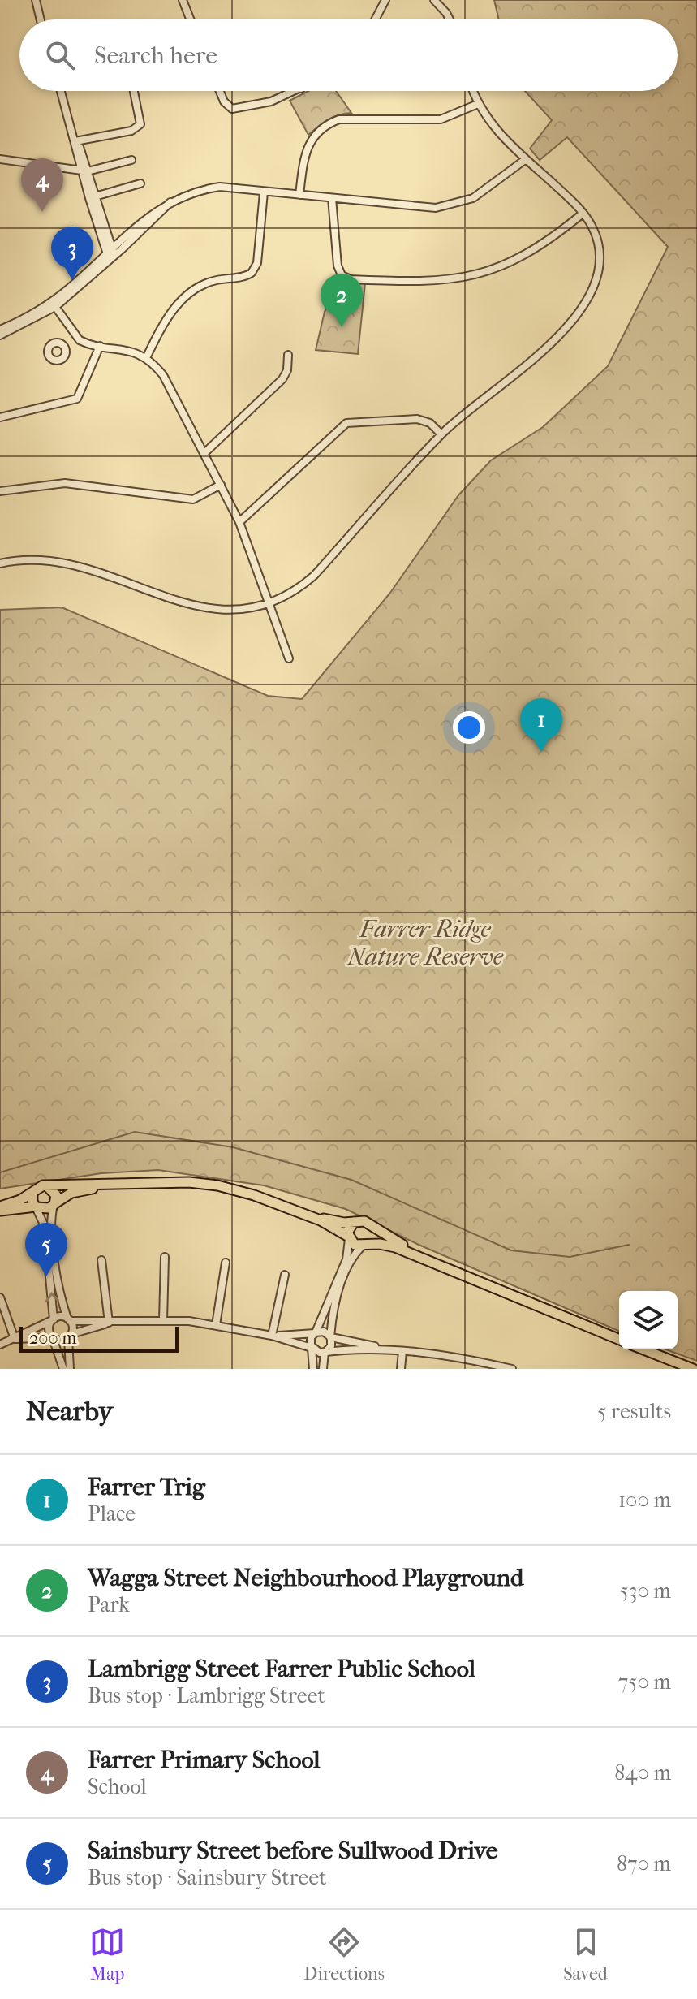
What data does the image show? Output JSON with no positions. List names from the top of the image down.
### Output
{
  "parks": ["Farrer Ridge Nature Reserve"],
  "scale_bar": "200 m",
  "page": {
    "search": "Search here",
    "pins": [
      "4",
      "3",
      "2",
      "1",
      "5"
    ],
    "scale": "200 m",
    "heading": ["Nearby", "5 results"],
    "list": [
      {
        "mark": "1",
        "name": "Farrer Trig",
        "note": "Place",
        "value": "100 m"
      },
      {
        "mark": "2",
        "name": "Wagga Street Neighbourhood Playground",
        "note": "Park",
        "value": "530 m"
      },
      {
        "mark": "3",
        "name": "Lambrigg Street Farrer Public School",
        "note": "Bus stop · Lambrigg Street",
        "value": "750 m"
      },
      {
        "mark": "4",
        "name": "Farrer Primary School",
        "note": "School",
        "value": "840 m"
      },
      {
        "mark": "5",
        "name": "Sainsbury Street before Sullwood Drive",
        "note": "Bus stop · Sainsbury Street",
        "value": "870 m"
      }
    ],
    "nav": ["Map", "Directions", "Saved"]
  }
}
